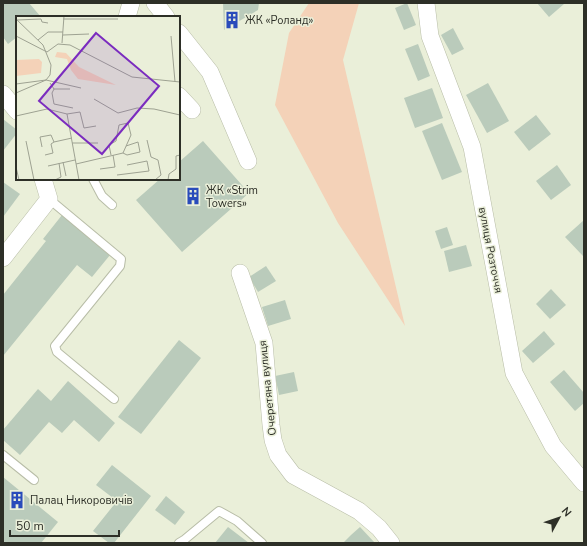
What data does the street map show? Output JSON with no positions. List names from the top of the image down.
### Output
{
  "streets": {
    "street": ["вулиця Розточчя", "Очеретяна вулиця"]
  },
  "places": {
    "building": ["ЖК «Роланд»", "ЖК «Strim Towers»", "Палац Никоровичів"]
  },
  "scale_bar": "50 m",
  "north": "top right"
}
